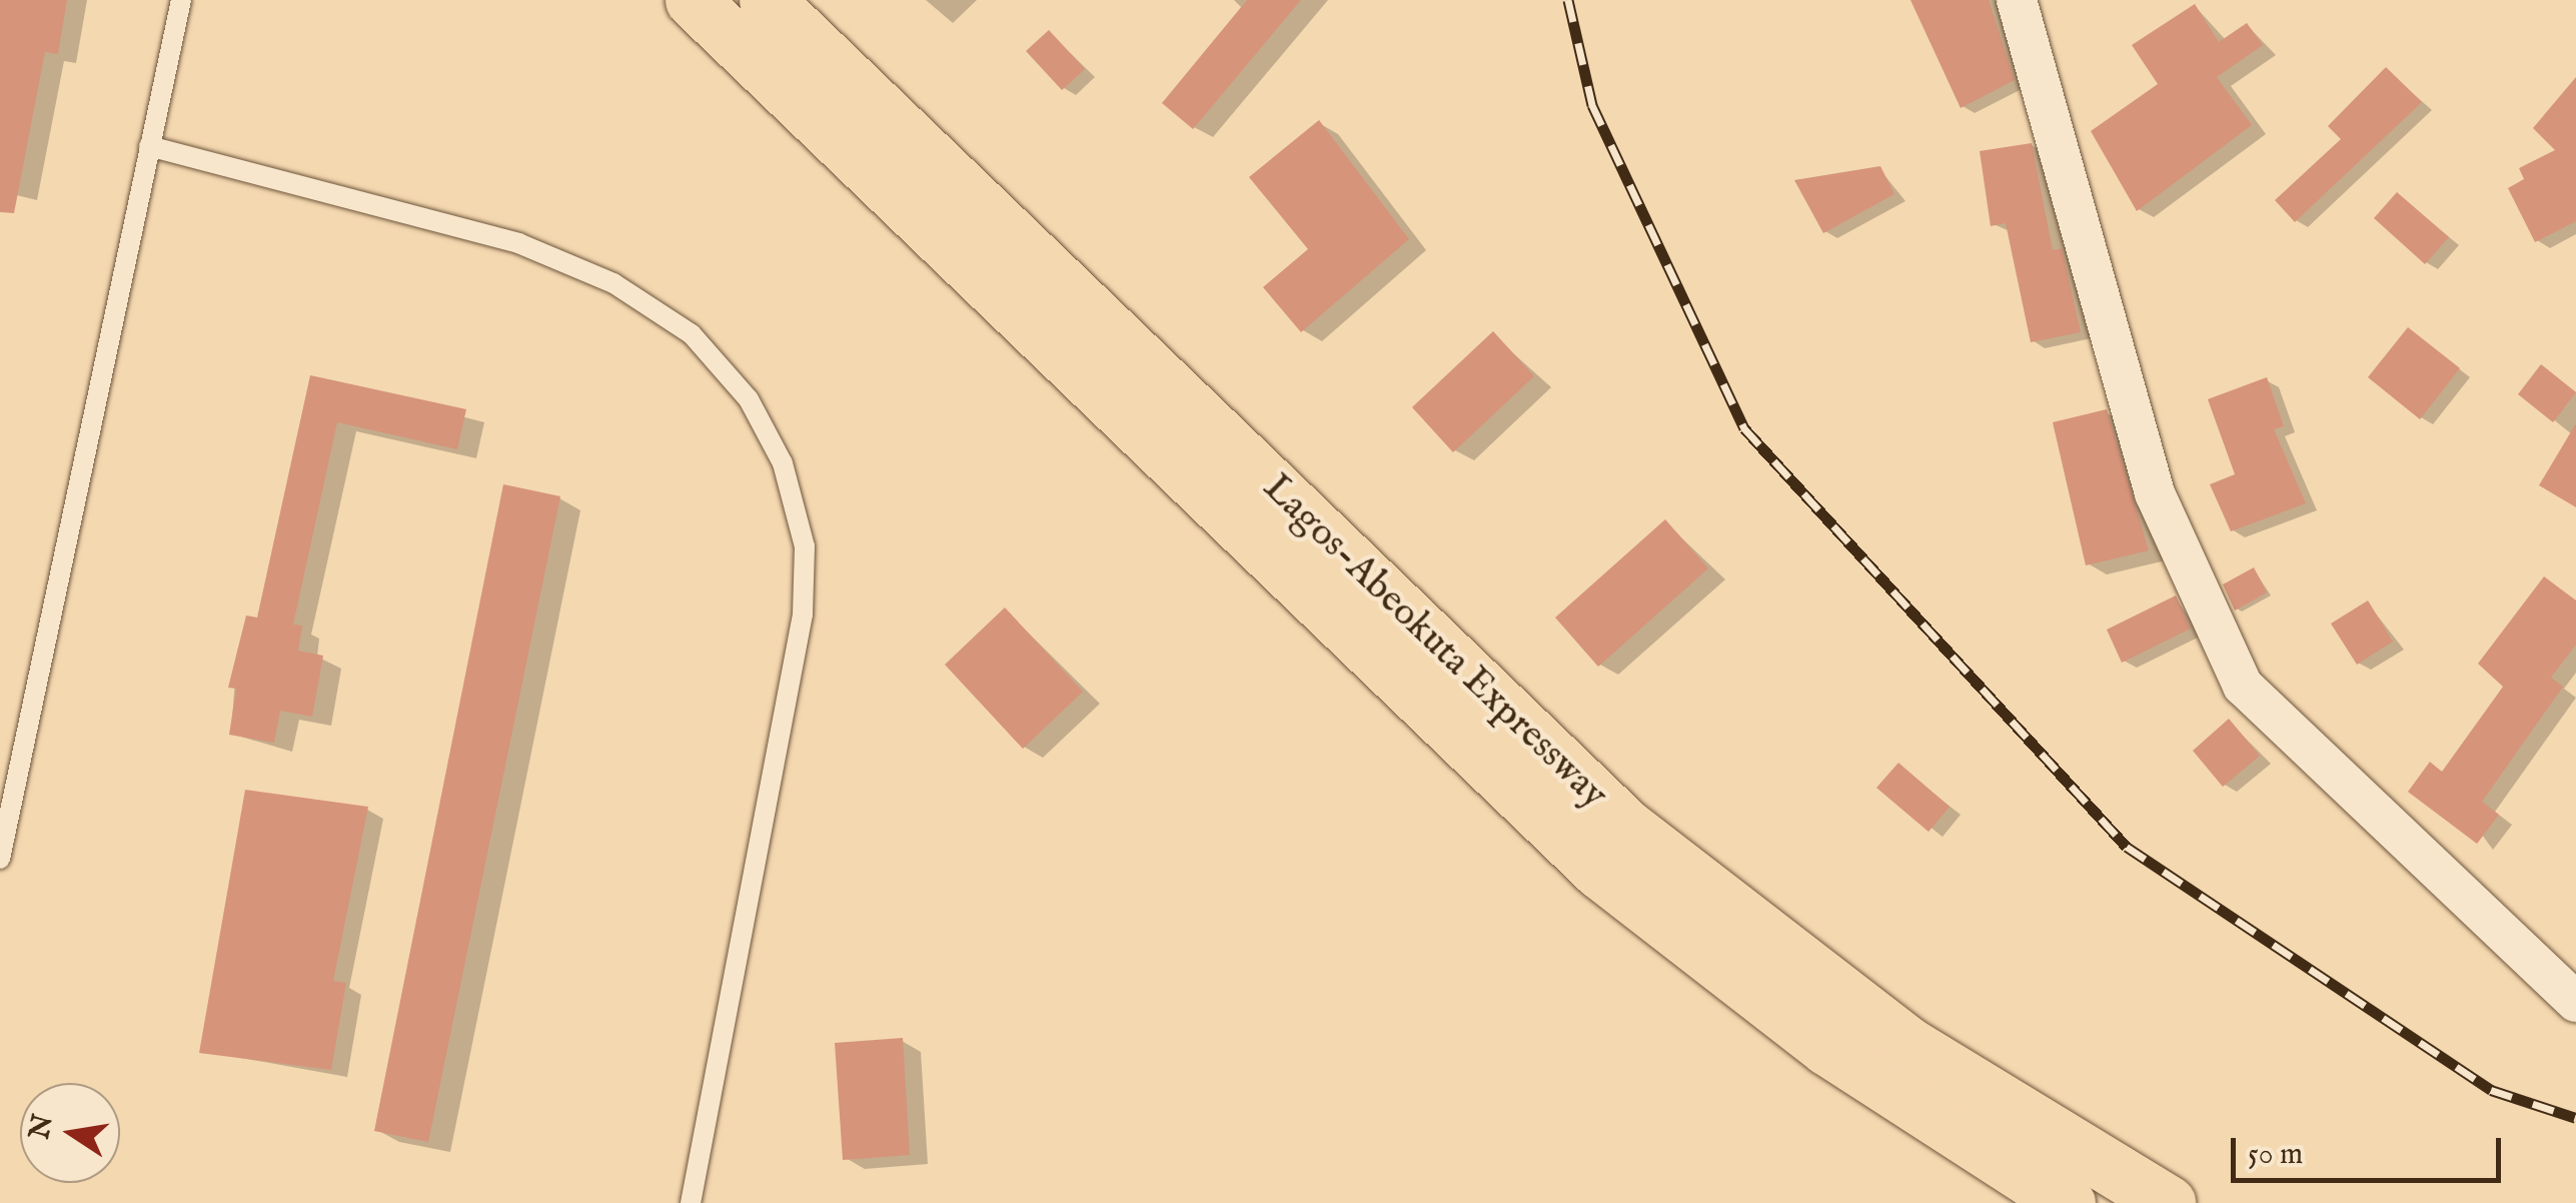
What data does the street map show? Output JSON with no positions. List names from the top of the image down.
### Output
{
  "streets": {
    "highway": ["Lagos-Abeokuta Expressway"]
  },
  "scale_bar": "50 m",
  "north": "left"
}
